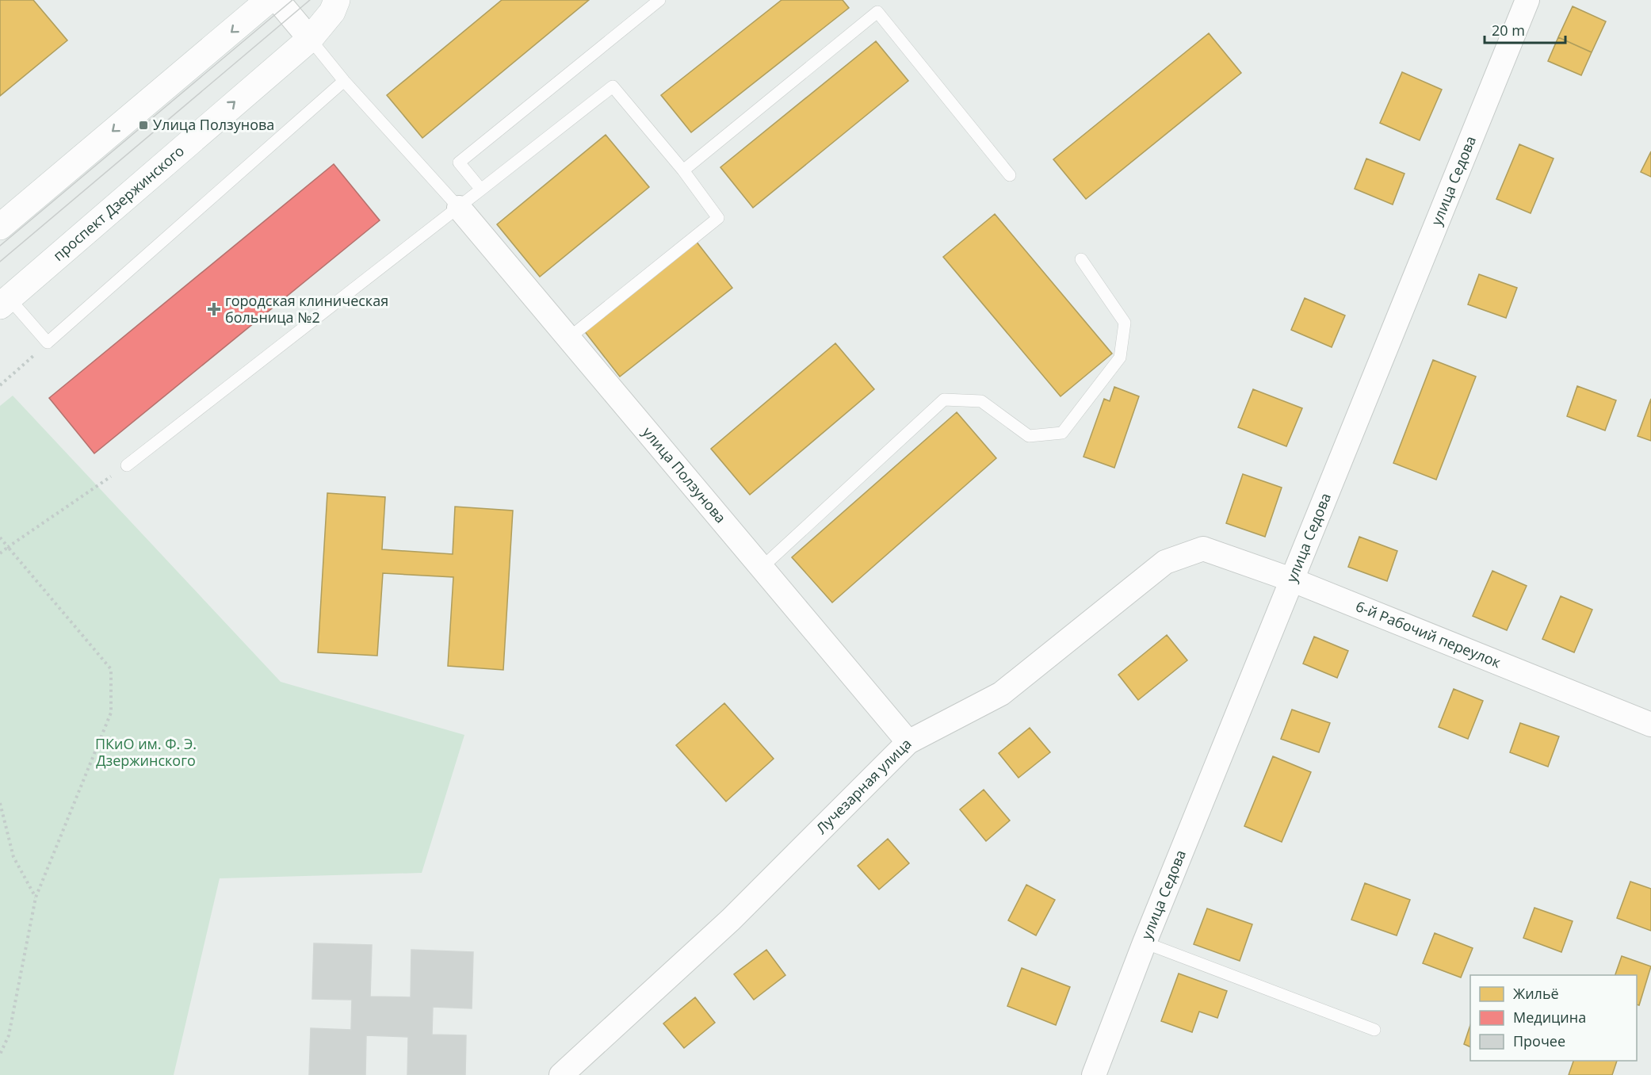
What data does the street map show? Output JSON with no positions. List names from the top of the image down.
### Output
{
  "streets": {
    "main road": ["проспект Дзержинского"],
    "street": [
      "улица Седова",
      "улица Ползунова",
      "6-й Рабочий переулок",
      "Лучезарная улица"
    ]
  },
  "crossings": [
    ["улица Седова", "6-й Рабочий переулок"],
    ["улица Ползунова", "Лучезарная улица"],
    ["6-й Рабочий переулок", "Лучезарная улица"]
  ],
  "parks": ["ПКиО им. Ф. Э. Дзержинского"],
  "places": {
    "transit": ["Улица Ползунова"],
    "health": ["городская клиническая больница №2"]
  },
  "legend": ["Жильё", "Медицина", "Прочее"],
  "scale_bar": "20 m"
}
